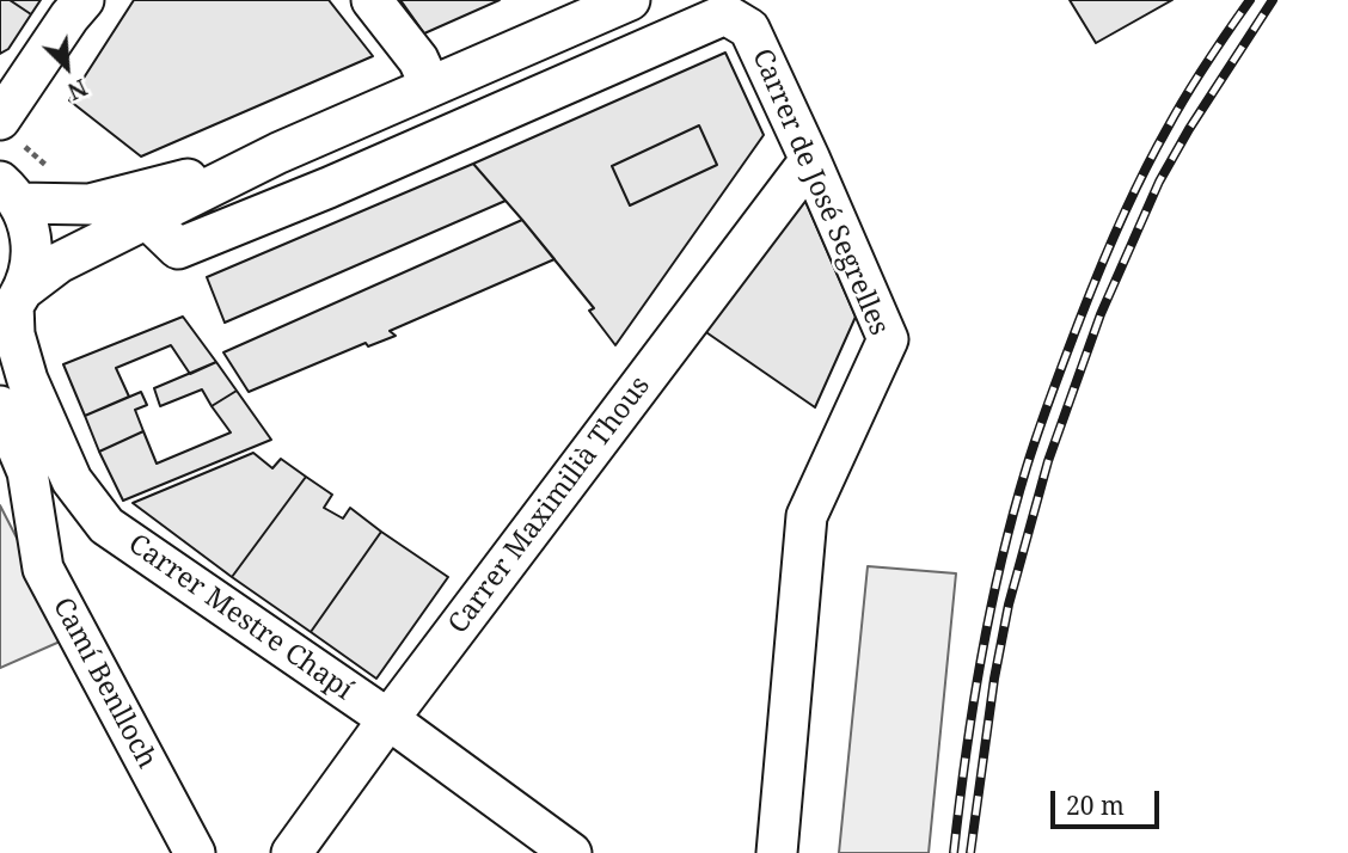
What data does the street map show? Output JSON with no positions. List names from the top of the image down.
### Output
{
  "streets": {
    "street": [
      "Carrer de José Segrelles",
      "Carrer Maximilià Thous",
      "Carrer Mestre Chapí",
      "Camí Benlloch"
    ]
  },
  "crossings": [
    ["Carrer de José Segrelles", "Carrer Maximilià Thous"],
    ["Carrer Maximilià Thous", "Carrer Mestre Chapí"]
  ],
  "scale_bar": "20 m",
  "north": "bottom right"
}
